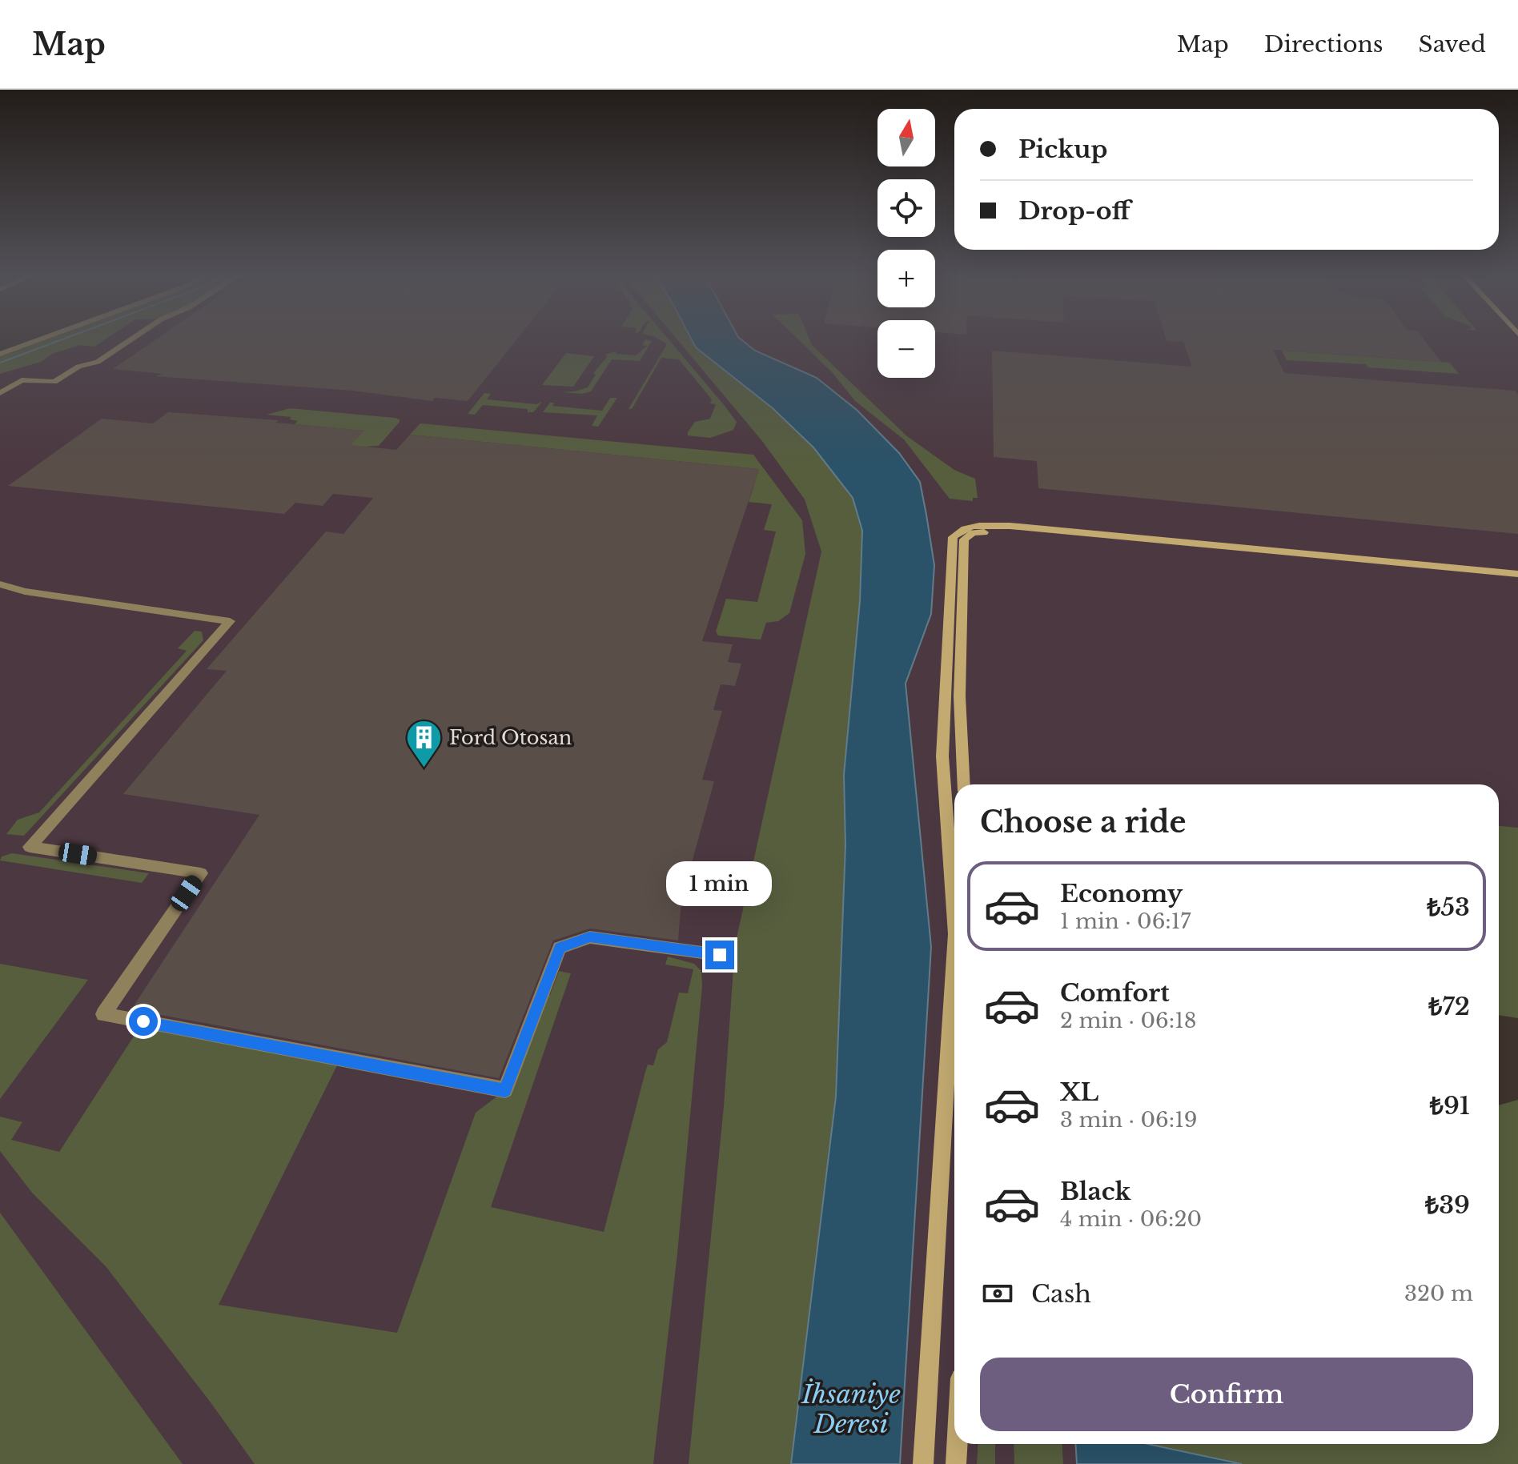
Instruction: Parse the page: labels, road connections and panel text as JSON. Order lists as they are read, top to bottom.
{
  "water": ["İhsaniye Deresi"],
  "places": {
    "building": ["Ford Otosan"]
  },
  "north": "top",
  "page": {
    "header": "Map",
    "nav": ["Map", "Directions", "Saved"],
    "map_buttons": ["+", "−"],
    "banner": ["Pickup", "Drop-off"],
    "heading": "Choose a ride",
    "bubble": "1 min",
    "list": [
      {
        "name": "Economy",
        "note": "1 min · 06:17",
        "value": "₺53"
      },
      {
        "name": "Comfort",
        "note": "2 min · 06:18",
        "value": "₺72"
      },
      {
        "name": "XL",
        "note": "3 min · 06:19",
        "value": "₺91"
      },
      {
        "name": "Black",
        "note": "4 min · 06:20",
        "value": "₺39"
      }
    ],
    "pay": ["Cash", "320 m"],
    "buttons": "Confirm"
  }
}
